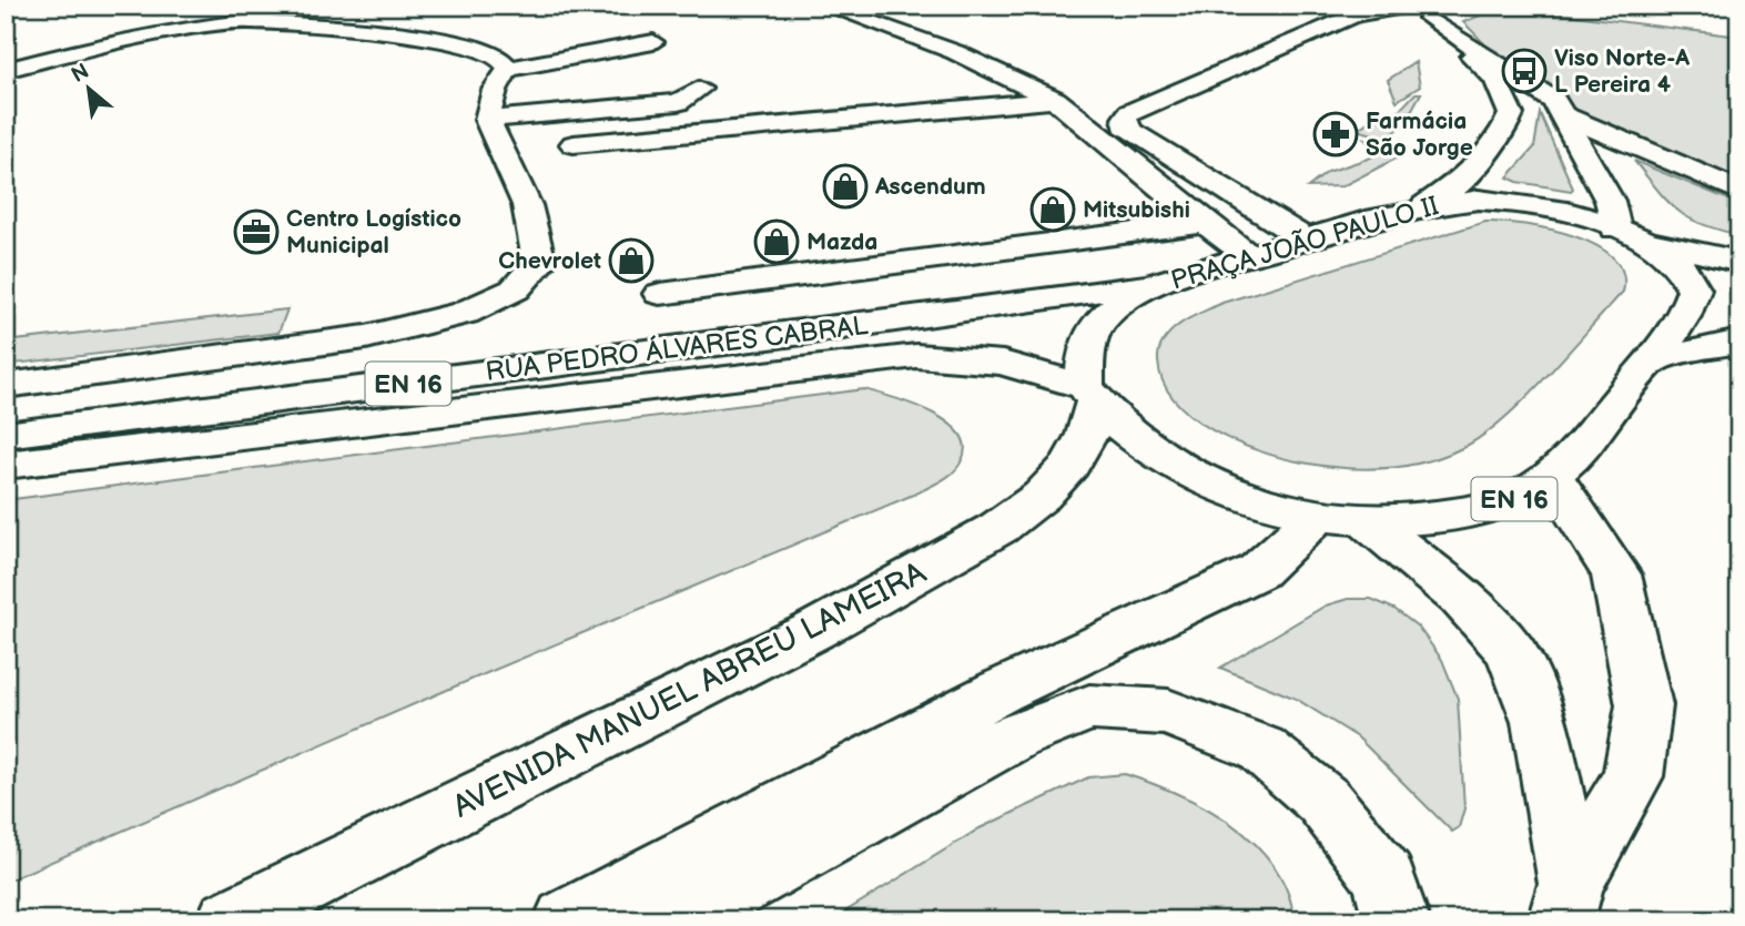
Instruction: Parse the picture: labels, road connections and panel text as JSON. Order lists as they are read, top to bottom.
{
  "streets": {
    "main road": [
      "PRAÇA JOÃO PAULO II",
      "RUA PEDRO ÁLVARES CABRAL",
      "EN 16",
      "AVENIDA MANUEL ABREU LAMEIRA"
    ]
  },
  "crossings": [
    ["PRAÇA JOÃO PAULO II", "RUA PEDRO ÁLVARES CABRAL"],
    ["PRAÇA JOÃO PAULO II", "EN 16"],
    ["PRAÇA JOÃO PAULO II", "AVENIDA MANUEL ABREU LAMEIRA"],
    ["RUA PEDRO ÁLVARES CABRAL", "AVENIDA MANUEL ABREU LAMEIRA"]
  ],
  "places": {
    "bus stop": ["Viso Norte-A L Pereira 4"],
    "pharmacy": ["Farmácia São Jorge"],
    "shop": [
      "Ascendum",
      "Mitsubishi",
      "Mazda",
      "Chevrolet"
    ],
    "office": ["Centro Logístico Municipal"]
  },
  "north": "top left"
}
